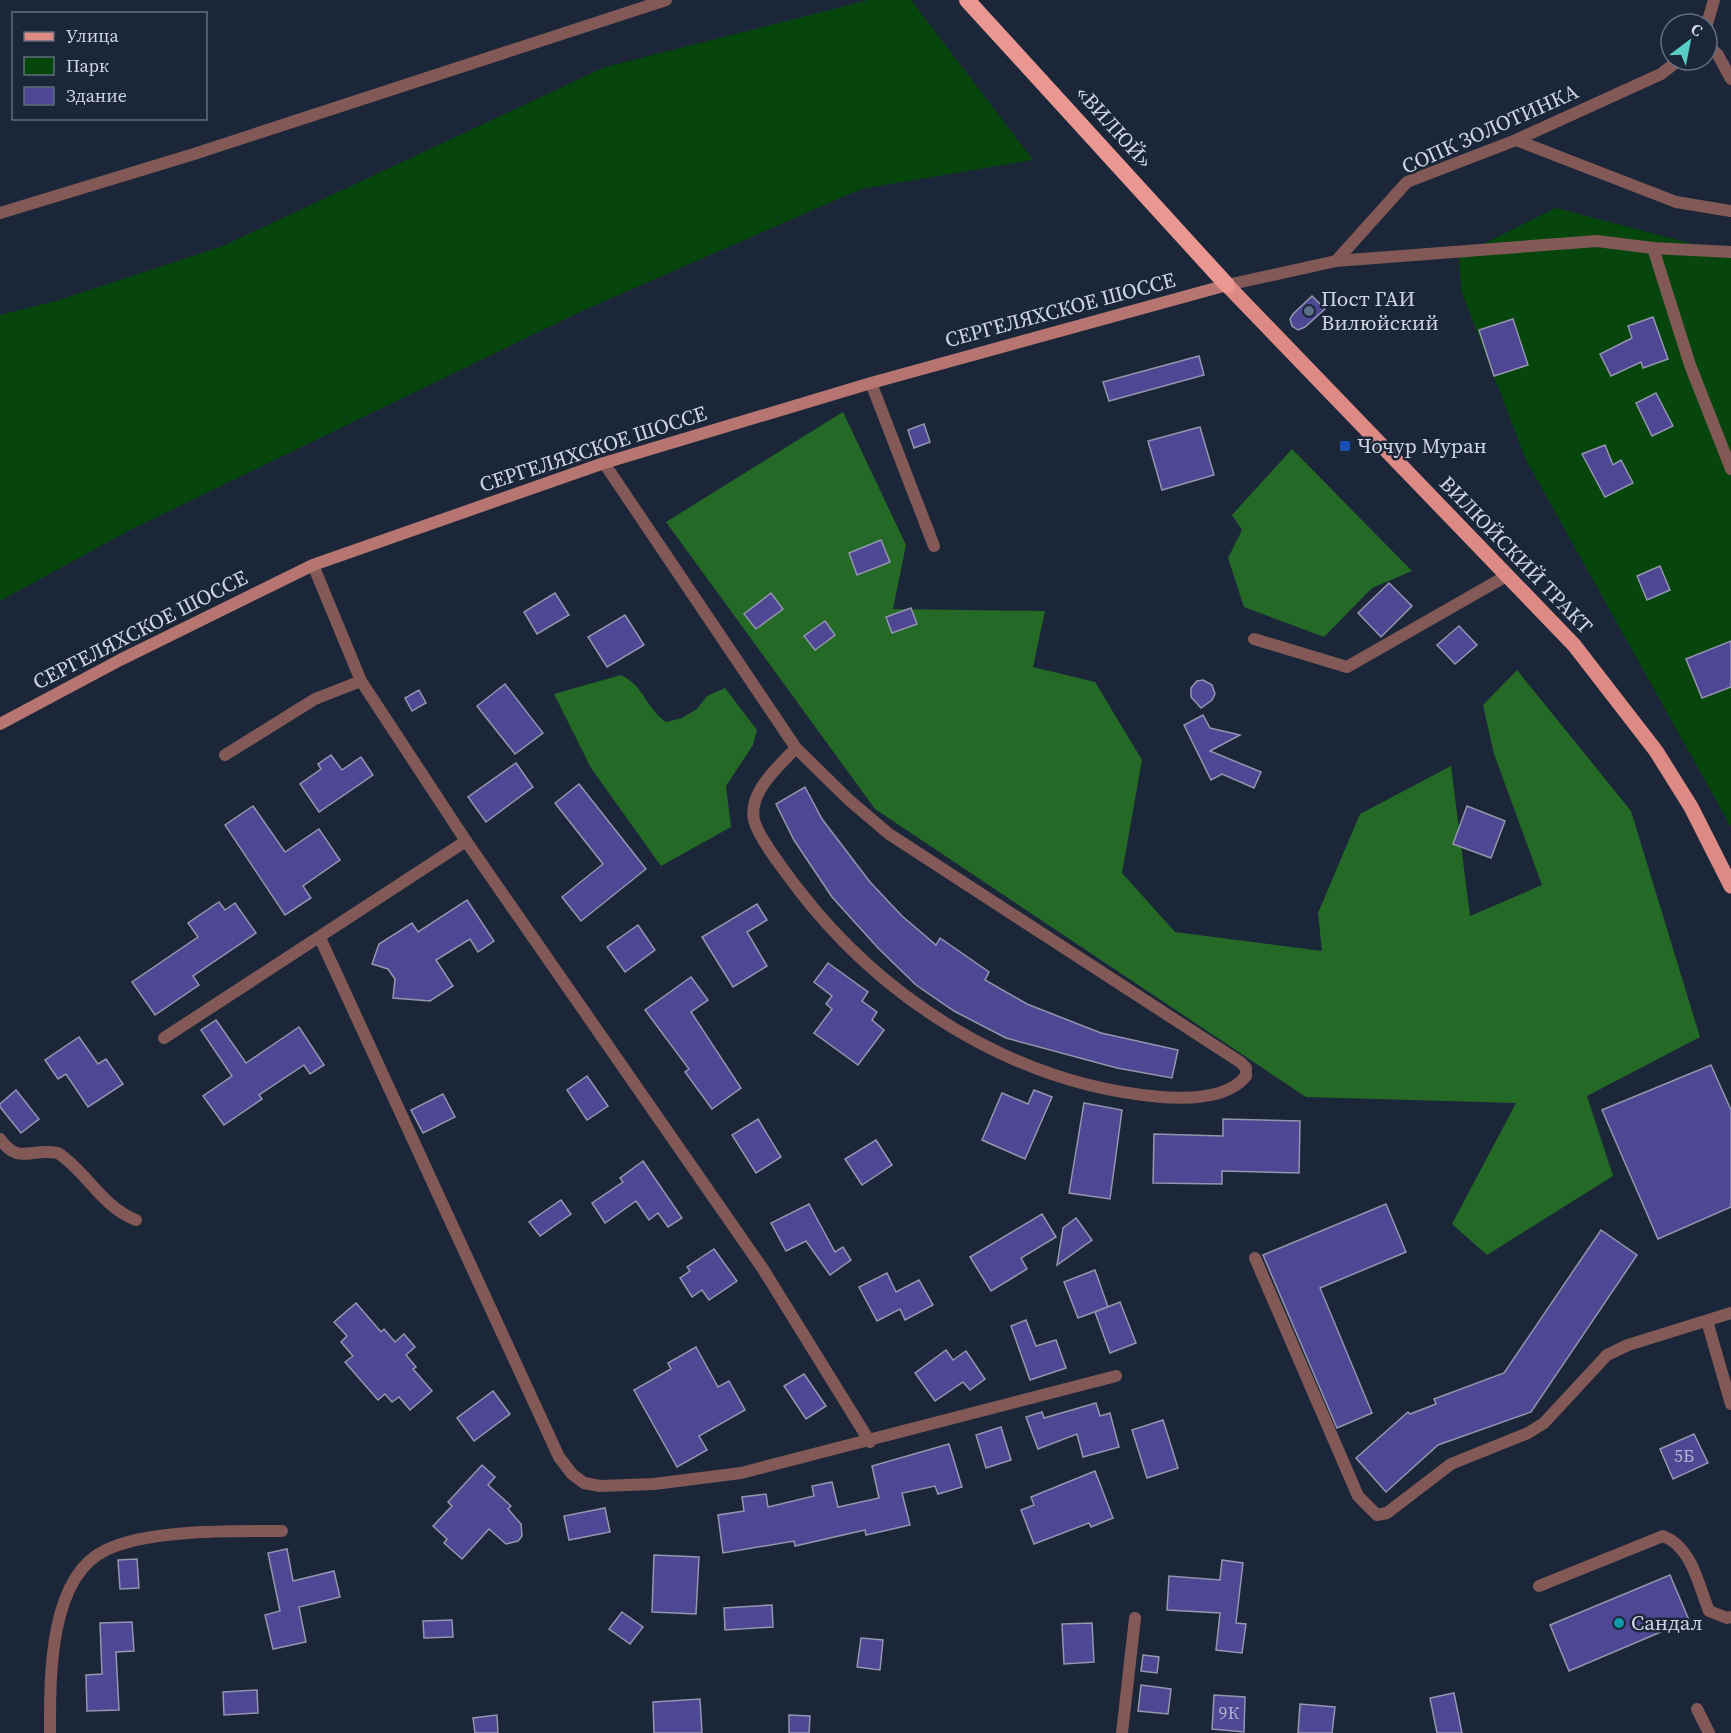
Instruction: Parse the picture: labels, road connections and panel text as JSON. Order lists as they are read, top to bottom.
{
  "streets": {
    "highway": ["«ВИЛЮЙ»"],
    "main road": ["СЕРГЕЛЯХСКОЕ ШОССЕ", "ВИЛЮЙСКИЙ ТРАКТ"],
    "street": ["СОПК ЗОЛОТИНКА"]
  },
  "crossings": [
    ["«ВИЛЮЙ»", "СЕРГЕЛЯХСКОЕ ШОССЕ"],
    ["«ВИЛЮЙ»", "ВИЛЮЙСКИЙ ТРАКТ"],
    ["СЕРГЕЛЯХСКОЕ ШОССЕ", "ВИЛЮЙСКИЙ ТРАКТ"]
  ],
  "places": {
    "other": ["Пост ГАИ Вилюйский", "Сандал"],
    "transit": ["Чочур Муран"]
  },
  "house_numbers": ["5Б", "9К"],
  "legend": ["Улица", "Парк", "Здание"],
  "north": "top right"
}
